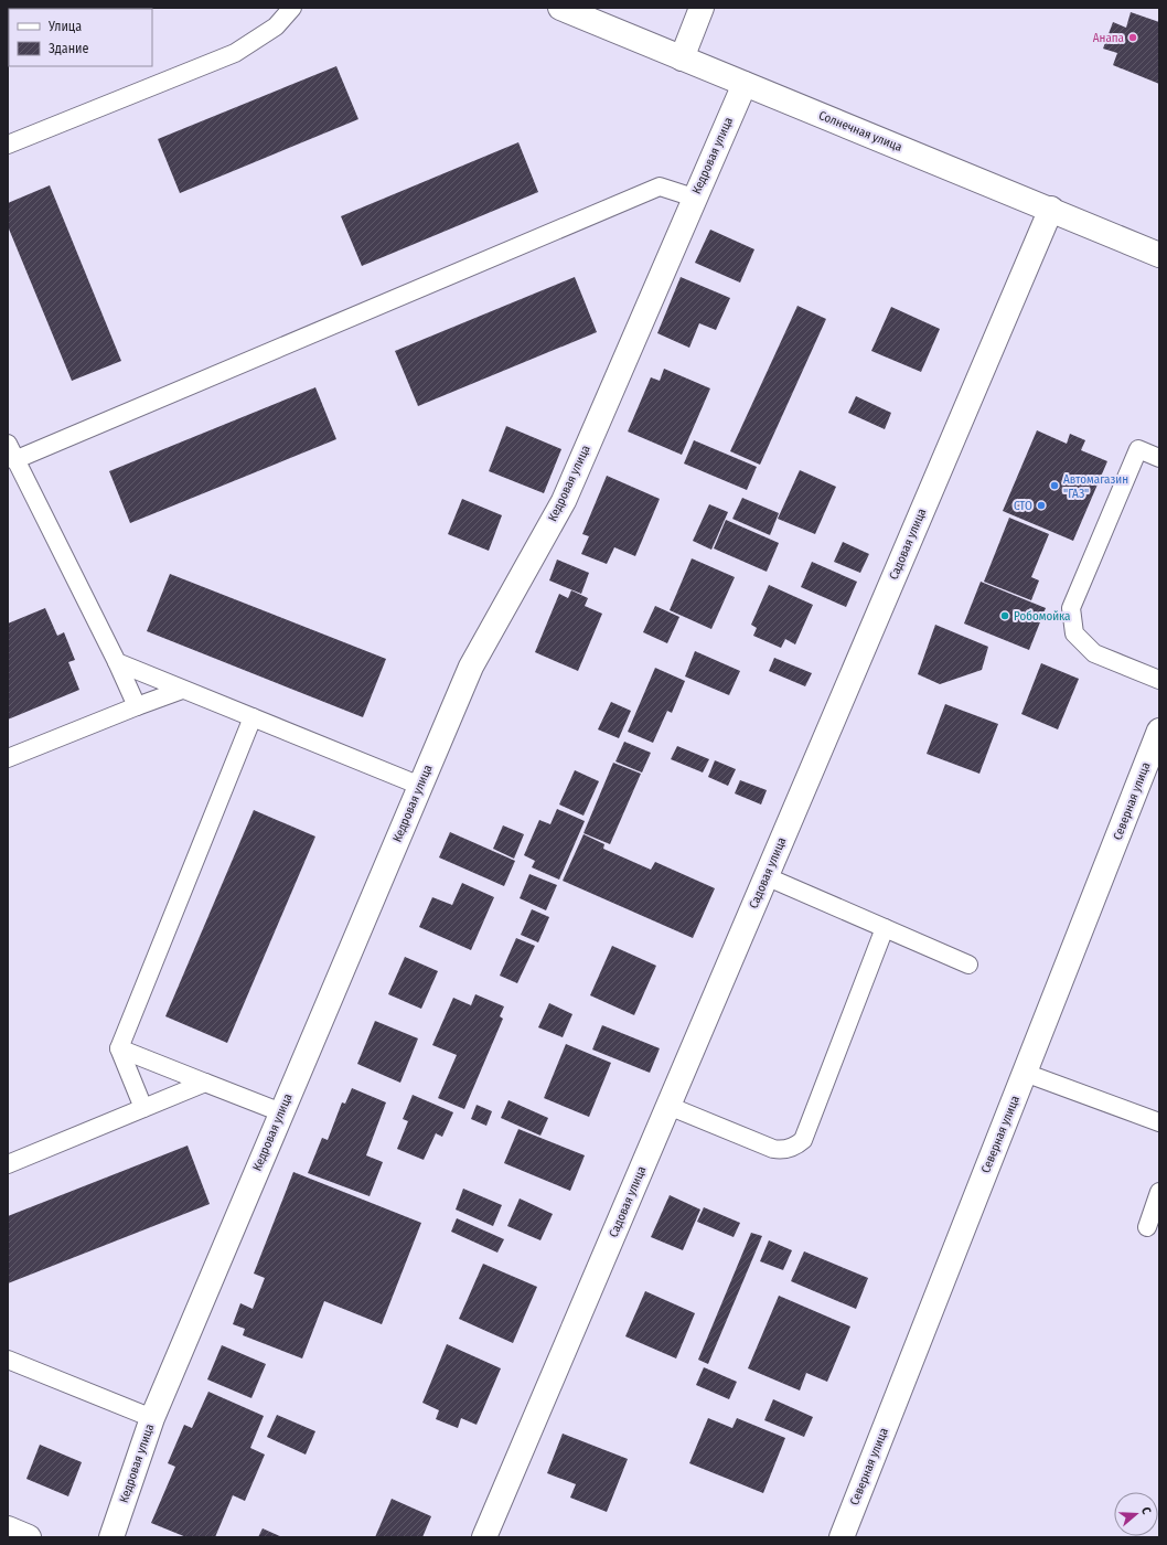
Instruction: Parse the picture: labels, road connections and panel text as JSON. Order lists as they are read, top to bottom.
{
  "streets": {
    "street": [
      "Солнечная улица",
      "Кедровая улица",
      "Садовая улица",
      "Северная улица"
    ]
  },
  "crossings": [
    ["Солнечная улица", "Кедровая улица"],
    ["Солнечная улица", "Садовая улица"]
  ],
  "places": [
    "Анапа",
    "Автомагазин \"ГАЗ\"",
    "СТО",
    "Робомойка"
  ],
  "legend": ["Улица", "Здание"],
  "north": "right"
}
